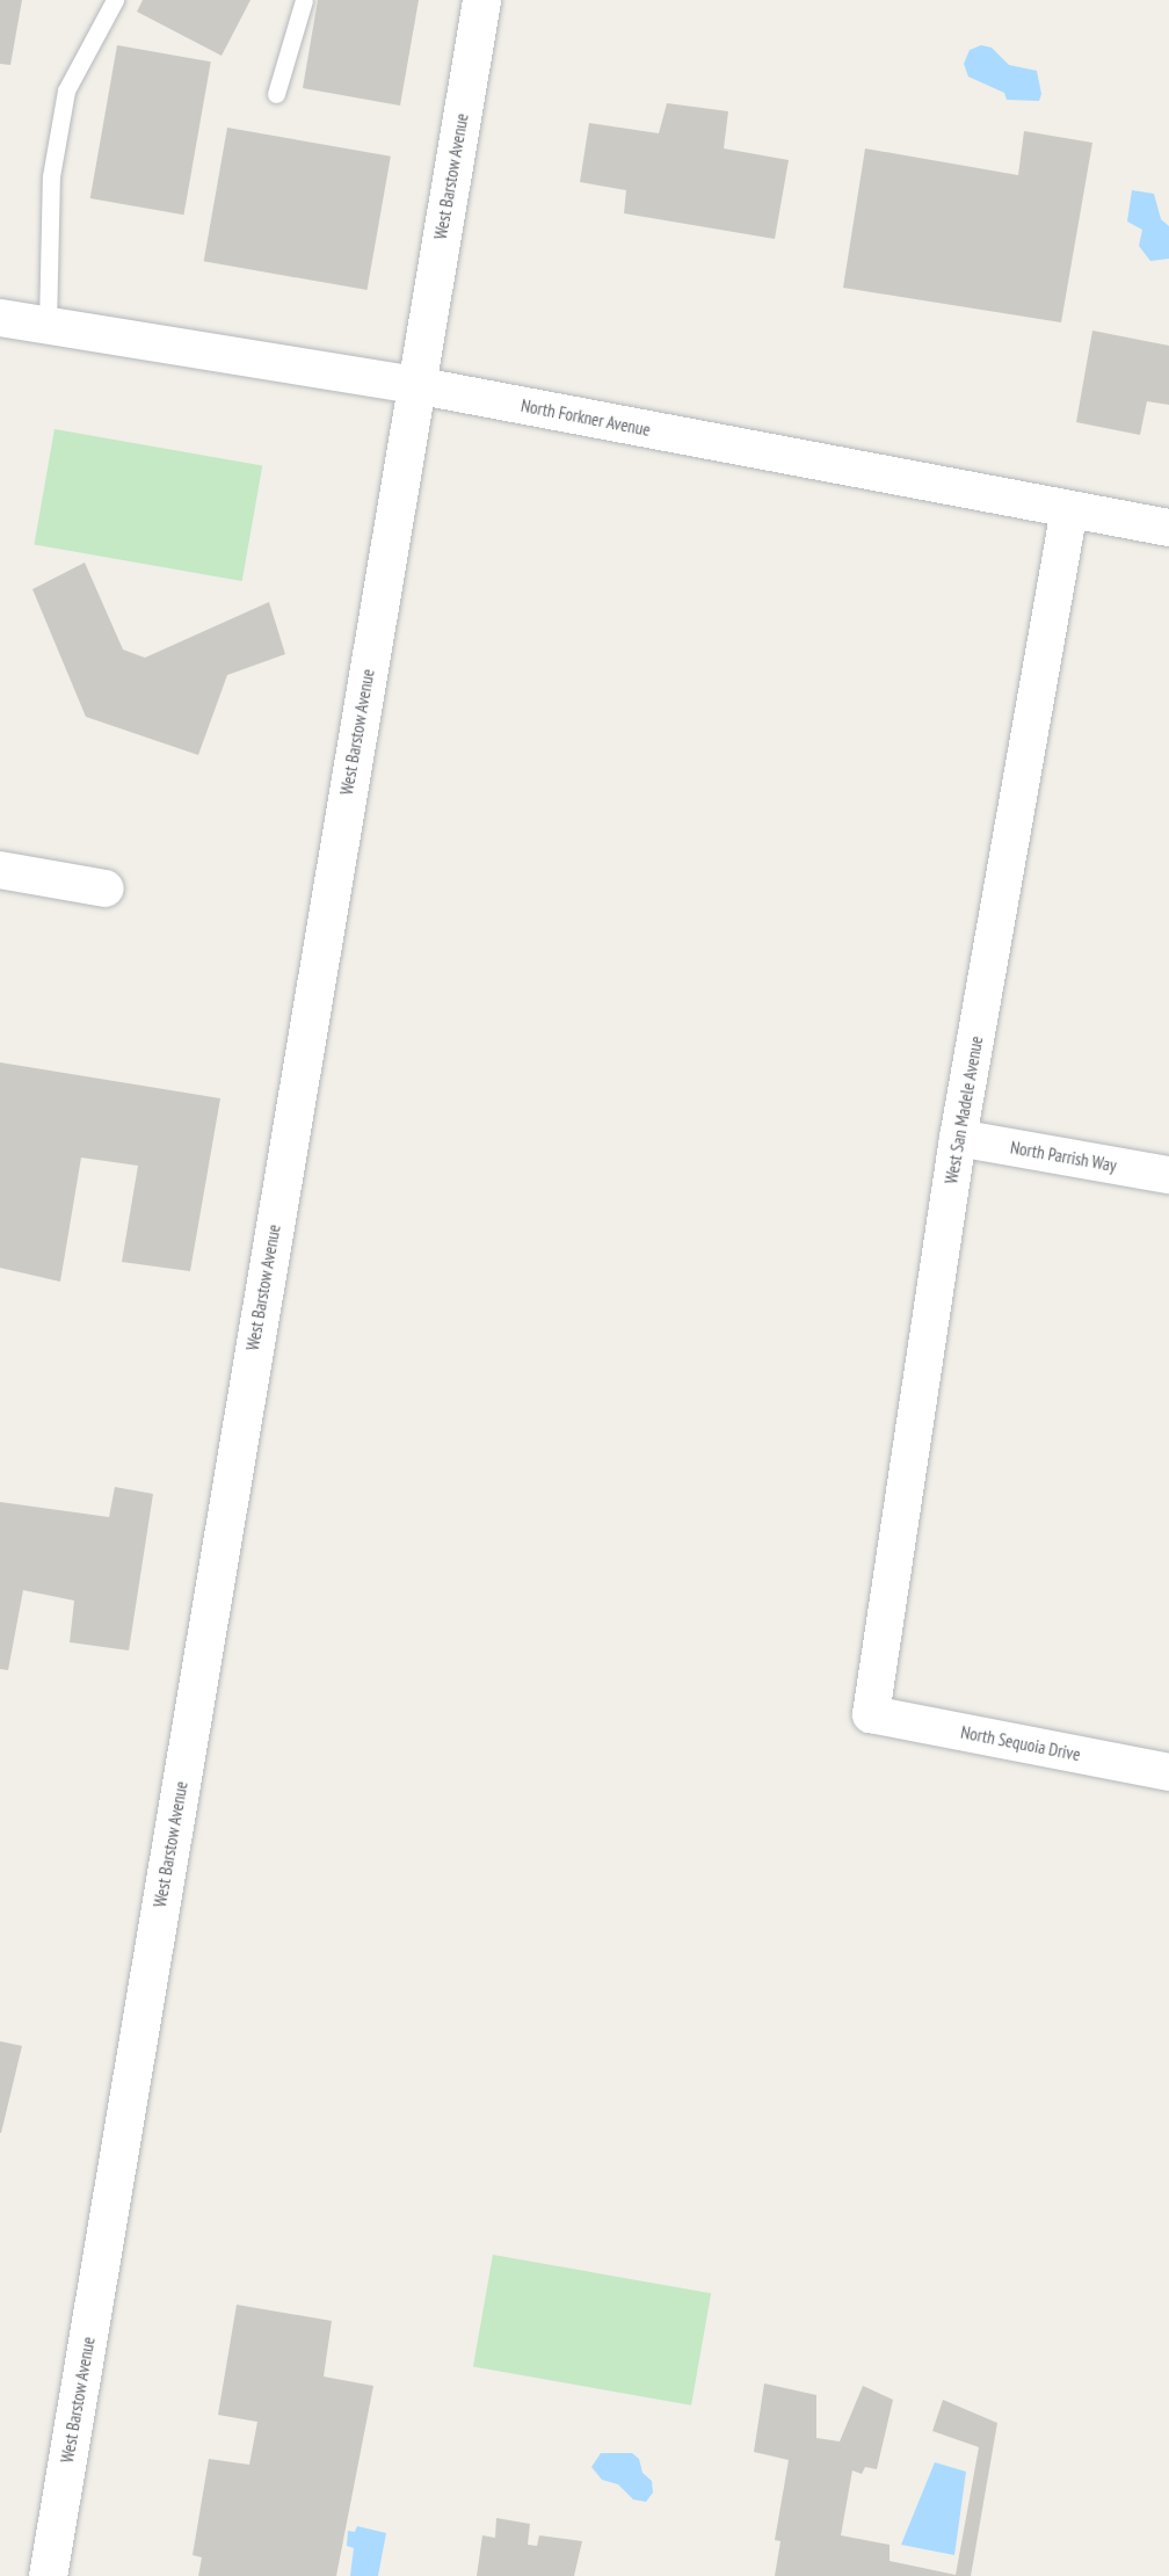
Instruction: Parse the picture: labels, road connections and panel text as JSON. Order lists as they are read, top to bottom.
{
  "streets": {
    "street": [
      "West Barstow Avenue",
      "North Forkner Avenue",
      "West San Madele Avenue",
      "North Parrish Way",
      "North Sequoia Drive"
    ]
  },
  "crossings": [
    ["West Barstow Avenue", "North Forkner Avenue"],
    ["North Forkner Avenue", "West San Madele Avenue"],
    ["West San Madele Avenue", "North Parrish Way"],
    ["West San Madele Avenue", "North Sequoia Drive"]
  ]
}
